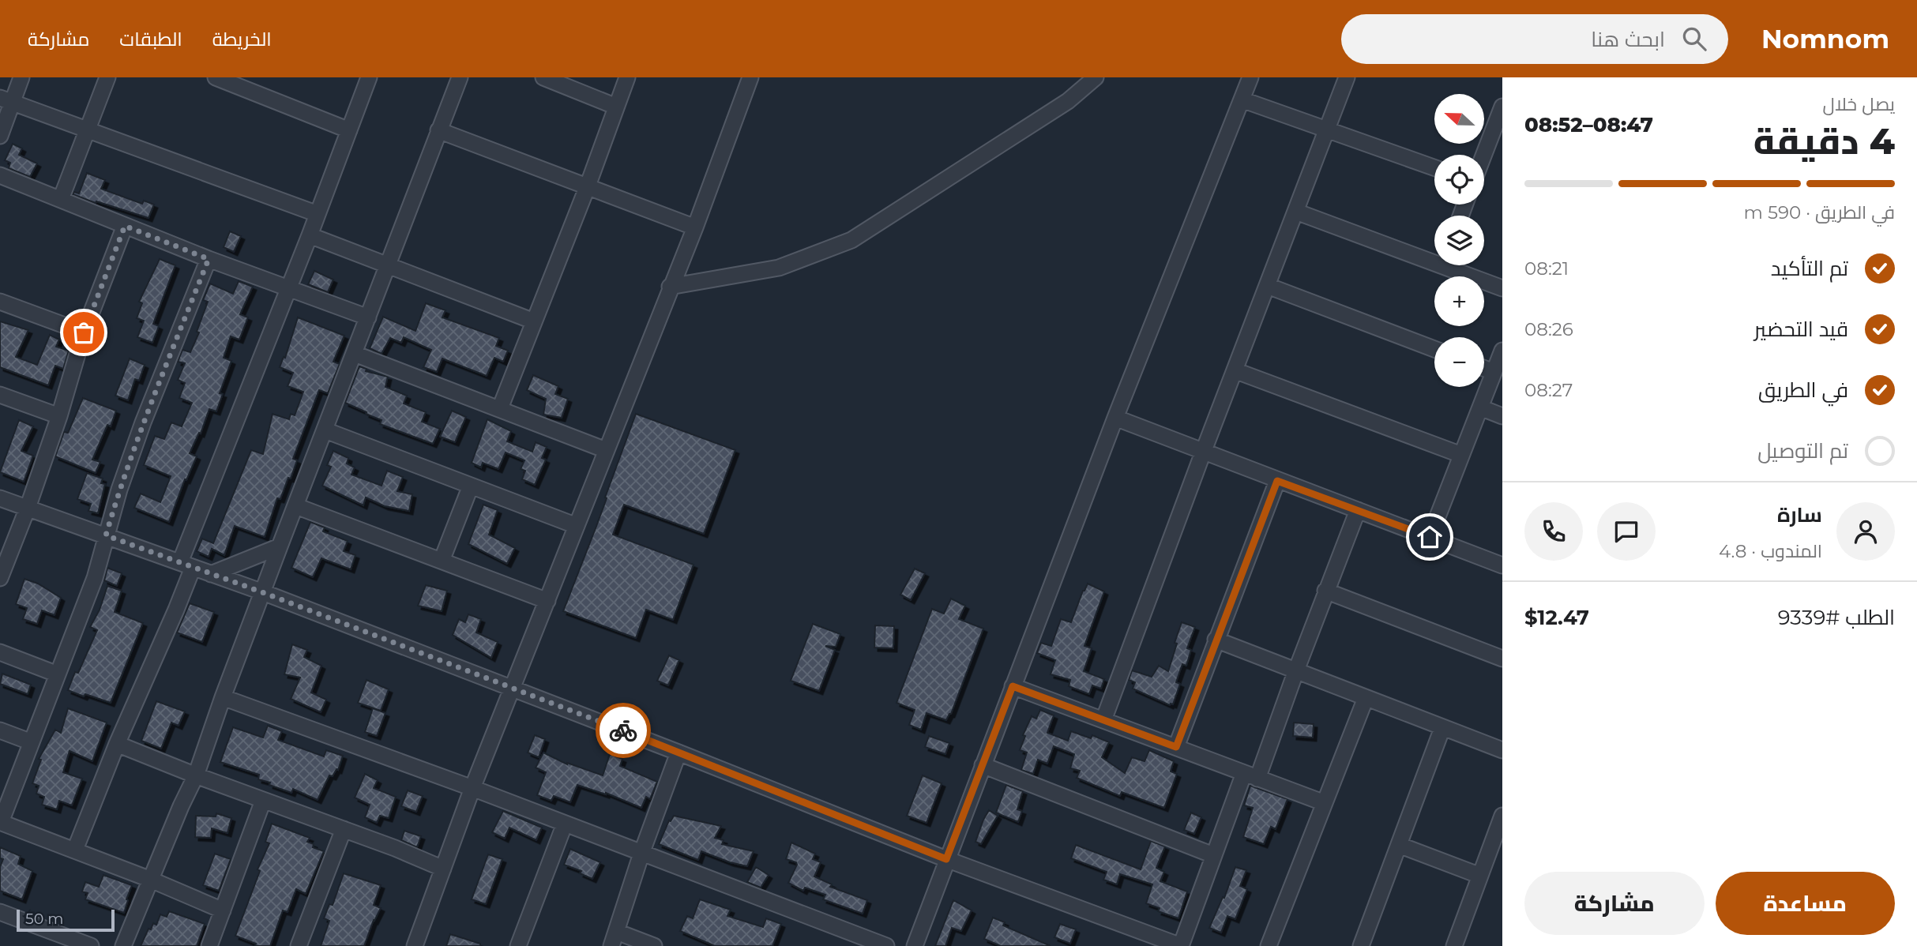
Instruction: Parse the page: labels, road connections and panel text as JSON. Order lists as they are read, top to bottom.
{
  "scale_bar": "50 m",
  "north": "left",
  "page": {
    "header": "Nomnom",
    "search": "ابحث هنا",
    "nav": ["الخريطة", "الطبقات", "مشاركة"],
    "heading": ["4 دقيقة", "يصل خلال", "08:47–08:52"],
    "panel": [
      "سارة",
      "المندوب · 4.8",
      "الطلب #9339",
      "$12.47"
    ],
    "map_buttons": ["+", "−"],
    "bar": "في الطريق · 590 m",
    "list": [
      ["تم التأكيد", "08:21"],
      ["قيد التحضير", "08:26"],
      ["في الطريق", "08:27"],
      "تم التوصيل"
    ],
    "buttons": ["مساعدة", "مشاركة"],
    "scale": "50 m"
  }
}
